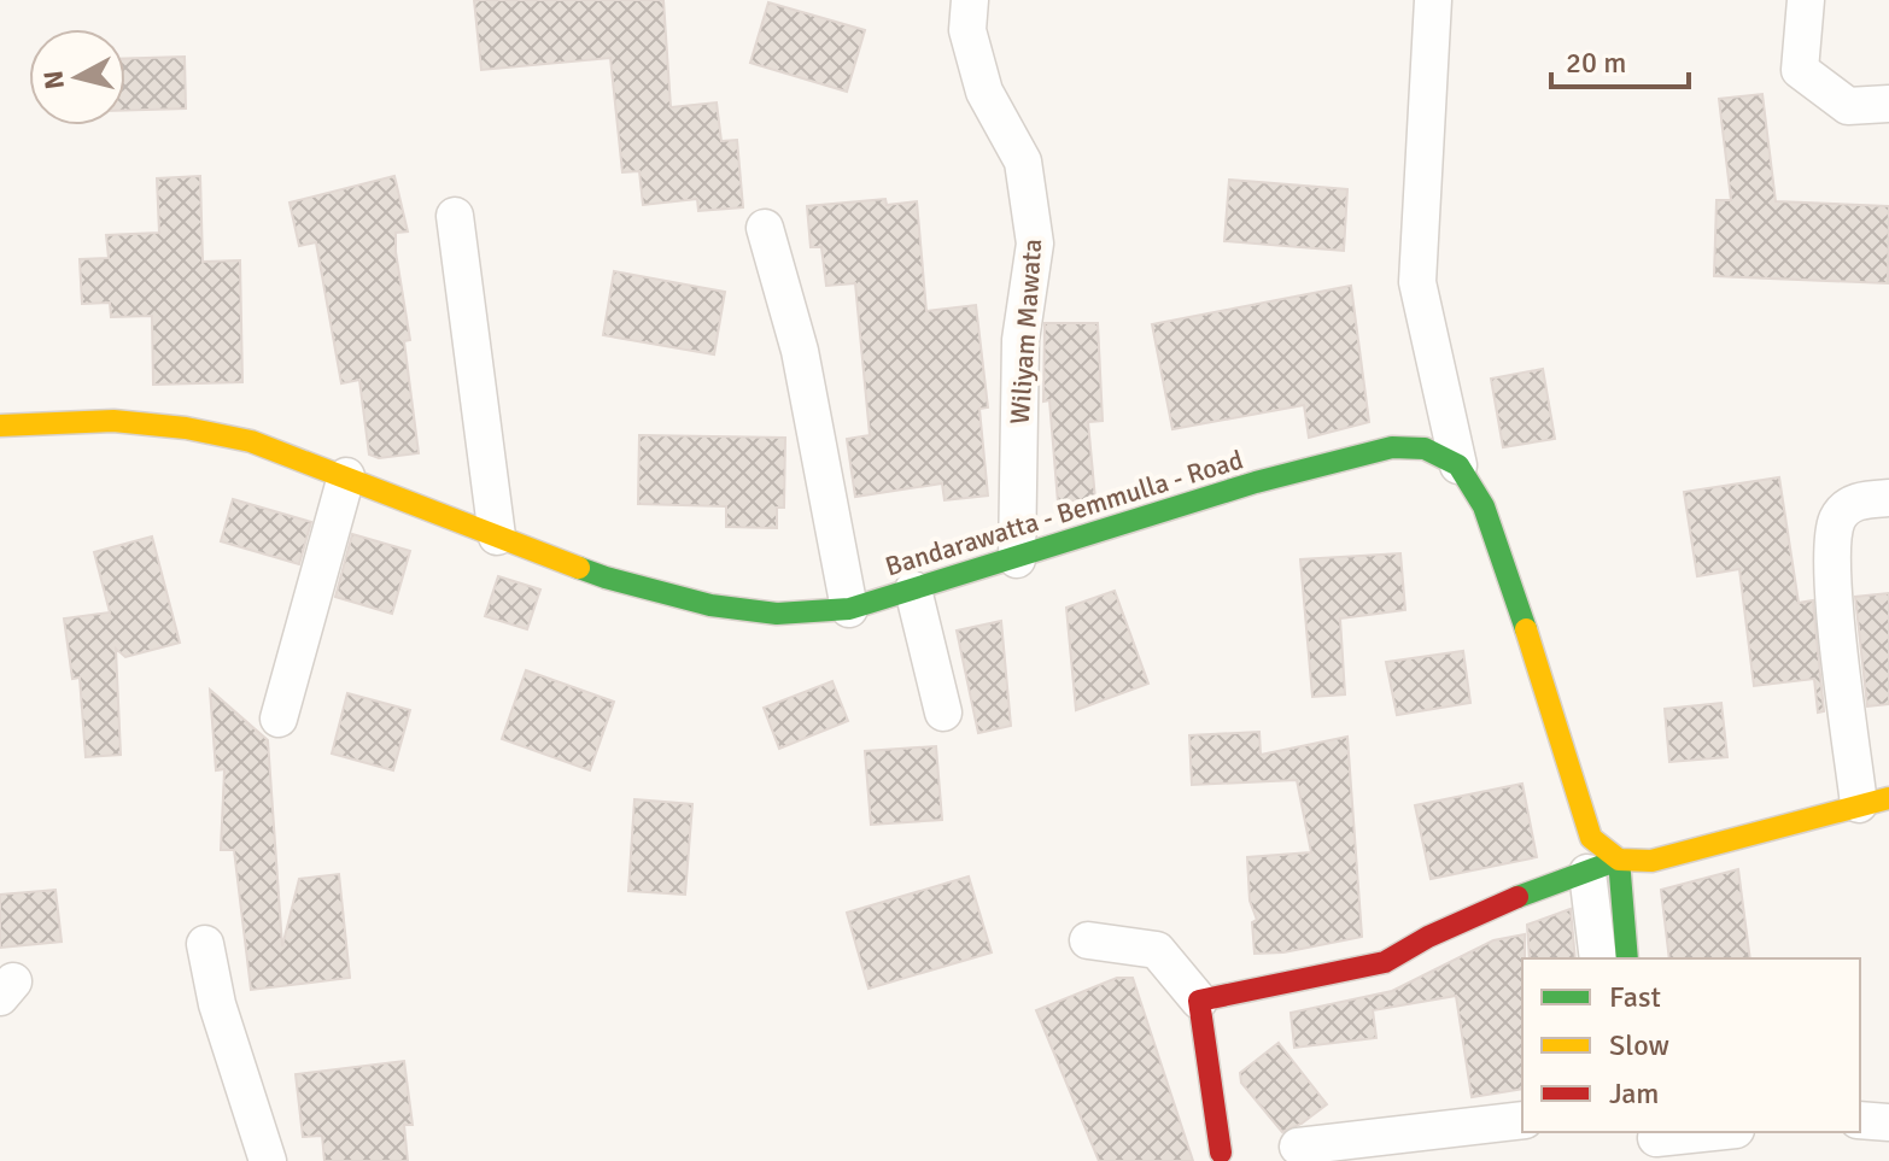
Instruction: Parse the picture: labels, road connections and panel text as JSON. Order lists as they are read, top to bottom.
{
  "streets": {
    "street": ["Wiliyam Mawata", "Bandarawatta - Bemmulla - Road"]
  },
  "crossings": [
    ["Wiliyam Mawata", "Bandarawatta - Bemmulla - Road"]
  ],
  "legend": ["Fast", "Slow", "Jam"],
  "scale_bar": "20 m",
  "north": "left"
}
